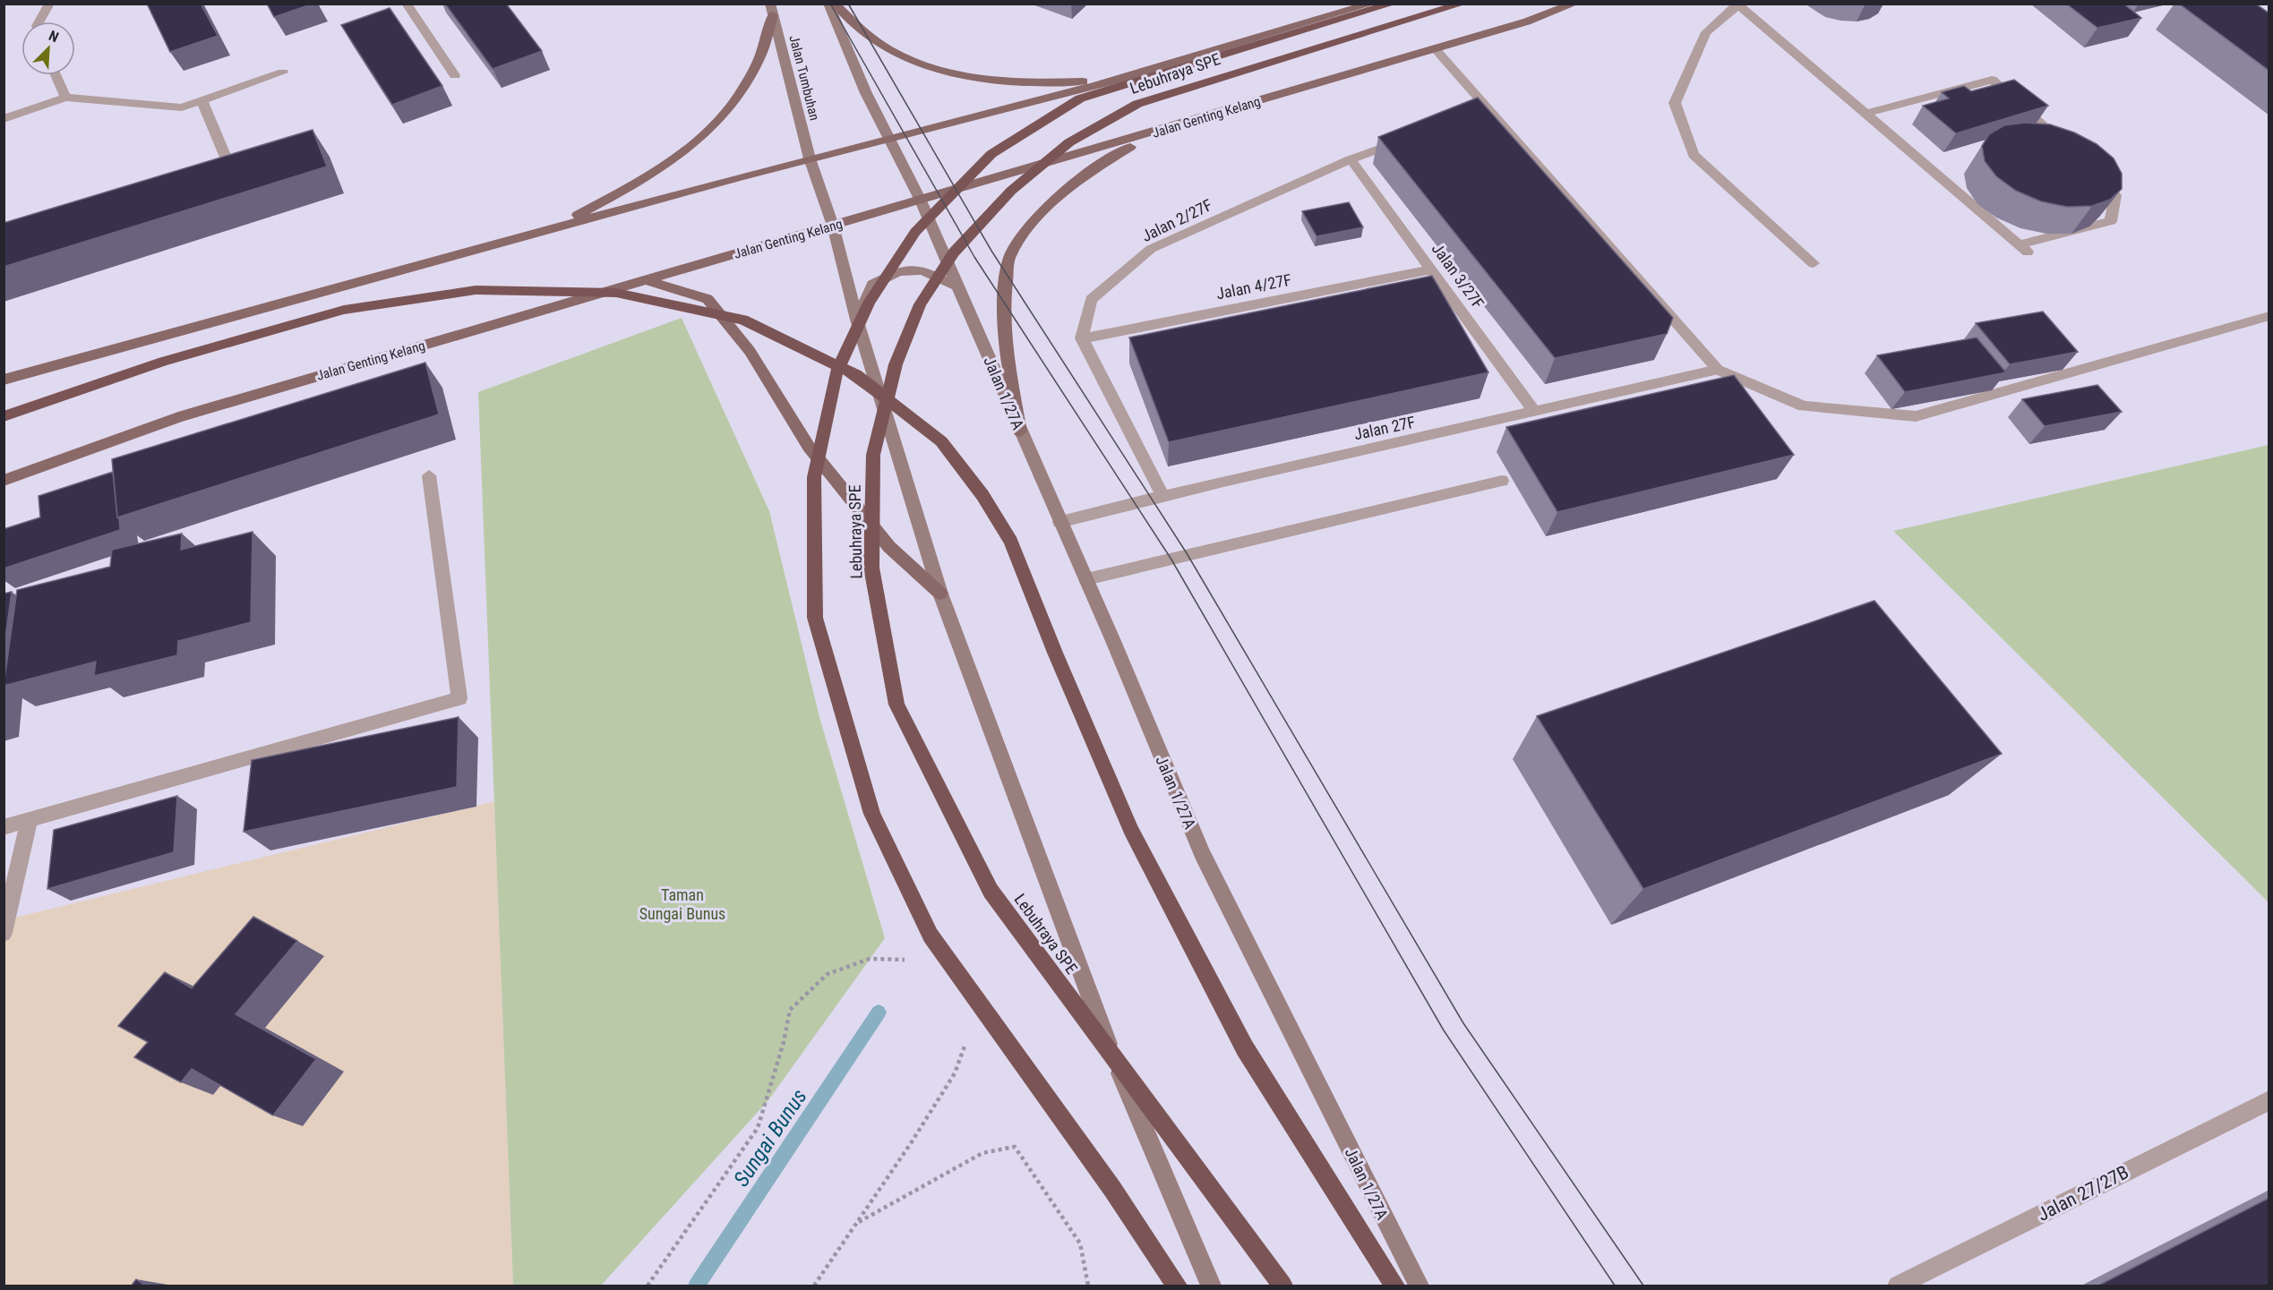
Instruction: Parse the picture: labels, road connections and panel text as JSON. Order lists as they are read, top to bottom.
{
  "streets": {
    "highway": ["Lebuhraya SPE"],
    "main road": ["Jalan Tumbuhan", "Jalan Genting Kelang", "Jalan 1/27A"],
    "street": [
      "Jalan 2/27F",
      "Jalan 3/27F",
      "Jalan 4/27F",
      "Jalan 27F",
      "Jalan 27/27B"
    ]
  },
  "crossings": [
    ["Jalan Genting Kelang", "Jalan 1/27A"],
    ["Jalan 2/27F", "Jalan 3/27F"],
    ["Jalan 2/27F", "Jalan 4/27F"],
    ["Jalan 3/27F", "Jalan 4/27F"],
    ["Jalan 3/27F", "Jalan 27F"],
    ["Jalan 1/27A", "Jalan 27F"]
  ],
  "water": ["Sungai Bunus"],
  "parks": ["Taman Sungai Bunus"],
  "north": "top right"
}
